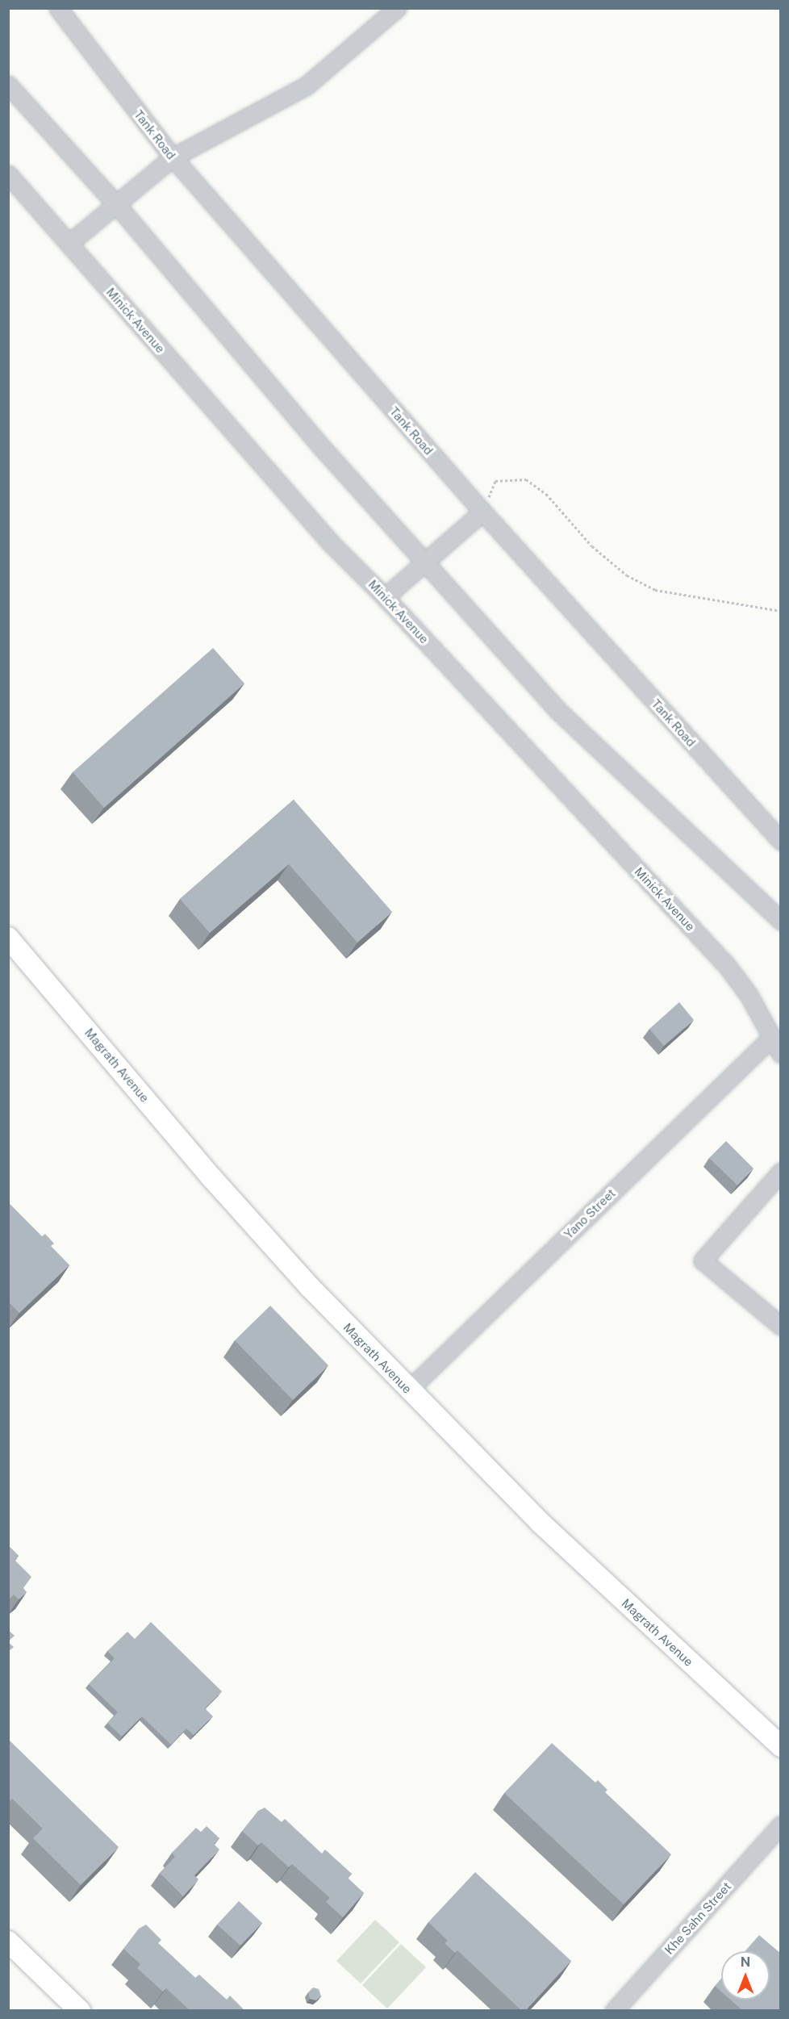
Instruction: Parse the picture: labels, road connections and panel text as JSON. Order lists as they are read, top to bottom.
{
  "streets": {
    "main road": ["Magrath Avenue"],
    "street": [
      "Tank Road",
      "Minick Avenue",
      "Yano Street",
      "Khe Sahn Street"
    ]
  },
  "crossings": [
    ["Minick Avenue", "Yano Street"],
    ["Magrath Avenue", "Yano Street"]
  ],
  "north": "top"
}
